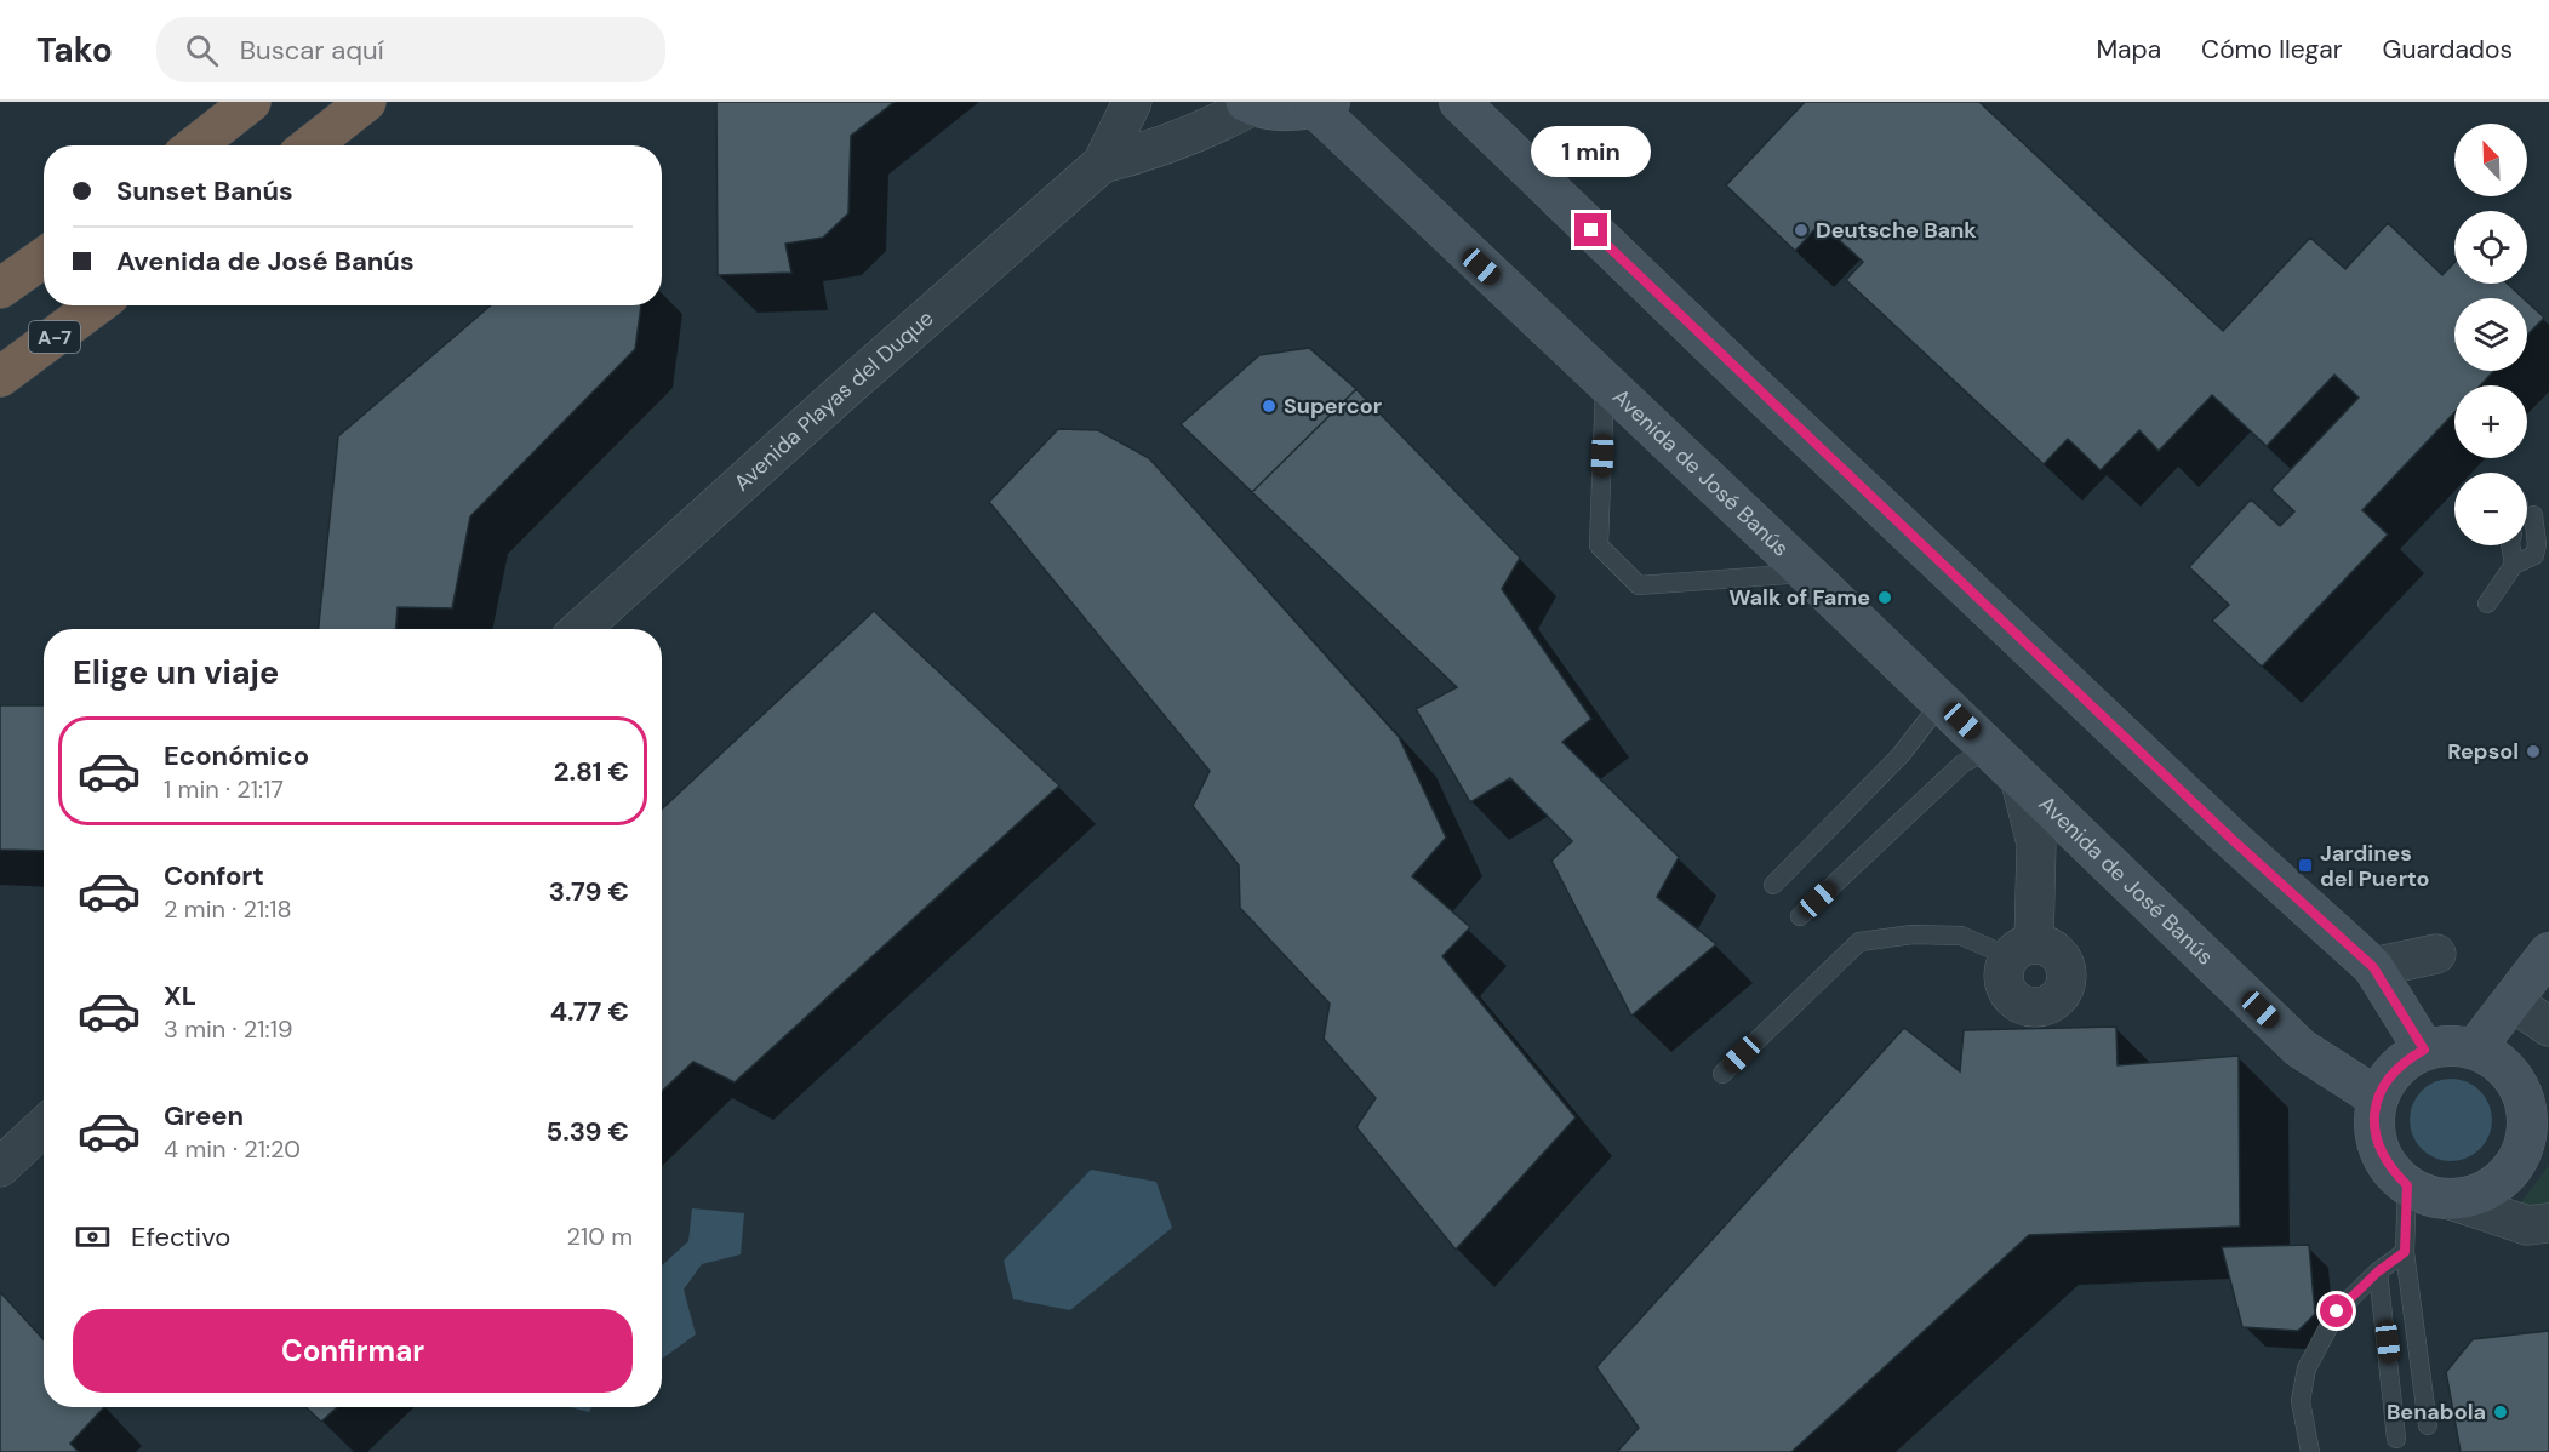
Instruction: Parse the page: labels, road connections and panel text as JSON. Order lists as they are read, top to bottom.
{
  "streets": {
    "highway": ["A-7"],
    "street": ["Avenida Playas del Duque", "Avenida de José Banús"]
  },
  "places": {
    "other": [
      "Deutsche Bank",
      "Supercor",
      "Walk of Fame",
      "Repsol",
      "Benabola"
    ],
    "transit": ["Jardines del Puerto"]
  },
  "north": "top left",
  "page": {
    "header": "Tako",
    "search": "Buscar aquí",
    "nav": ["Mapa", "Cómo llegar", "Guardados"],
    "map_buttons": ["+", "−"],
    "bubble": "1 min",
    "banner": ["Sunset Banús", "Avenida de José Banús"],
    "heading": "Elige un viaje",
    "list": [
      {
        "name": "Económico",
        "note": "1 min · 21:17",
        "value": "2.81 €"
      },
      {
        "name": "Confort",
        "note": "2 min · 21:18",
        "value": "3.79 €"
      },
      {
        "name": "XL",
        "note": "3 min · 21:19",
        "value": "4.77 €"
      },
      {
        "name": "Green",
        "note": "4 min · 21:20",
        "value": "5.39 €"
      }
    ],
    "pay": ["Efectivo", "210 m"],
    "buttons": "Confirmar"
  }
}
